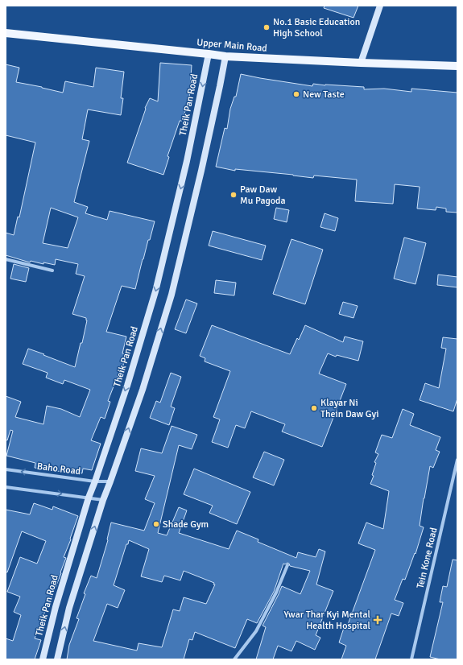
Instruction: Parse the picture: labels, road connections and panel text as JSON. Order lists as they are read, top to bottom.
{
  "streets": {
    "main road": ["Upper Main Road"],
    "street": ["Theik Pan Road", "Baho Road", "Tein Kone Road"]
  },
  "crossings": [
    ["Upper Main Road", "Theik Pan Road"],
    ["Theik Pan Road", "Baho Road"]
  ],
  "places": {
    "other": [
      "No.1 Basic Education High School",
      "New Taste",
      "Paw Daw Mu Pagoda",
      "Klayar Ni Thein Daw Gyi",
      "Shade Gym"
    ],
    "health": ["Ywar Thar Kyi Mental Health Hospital"]
  }
}
